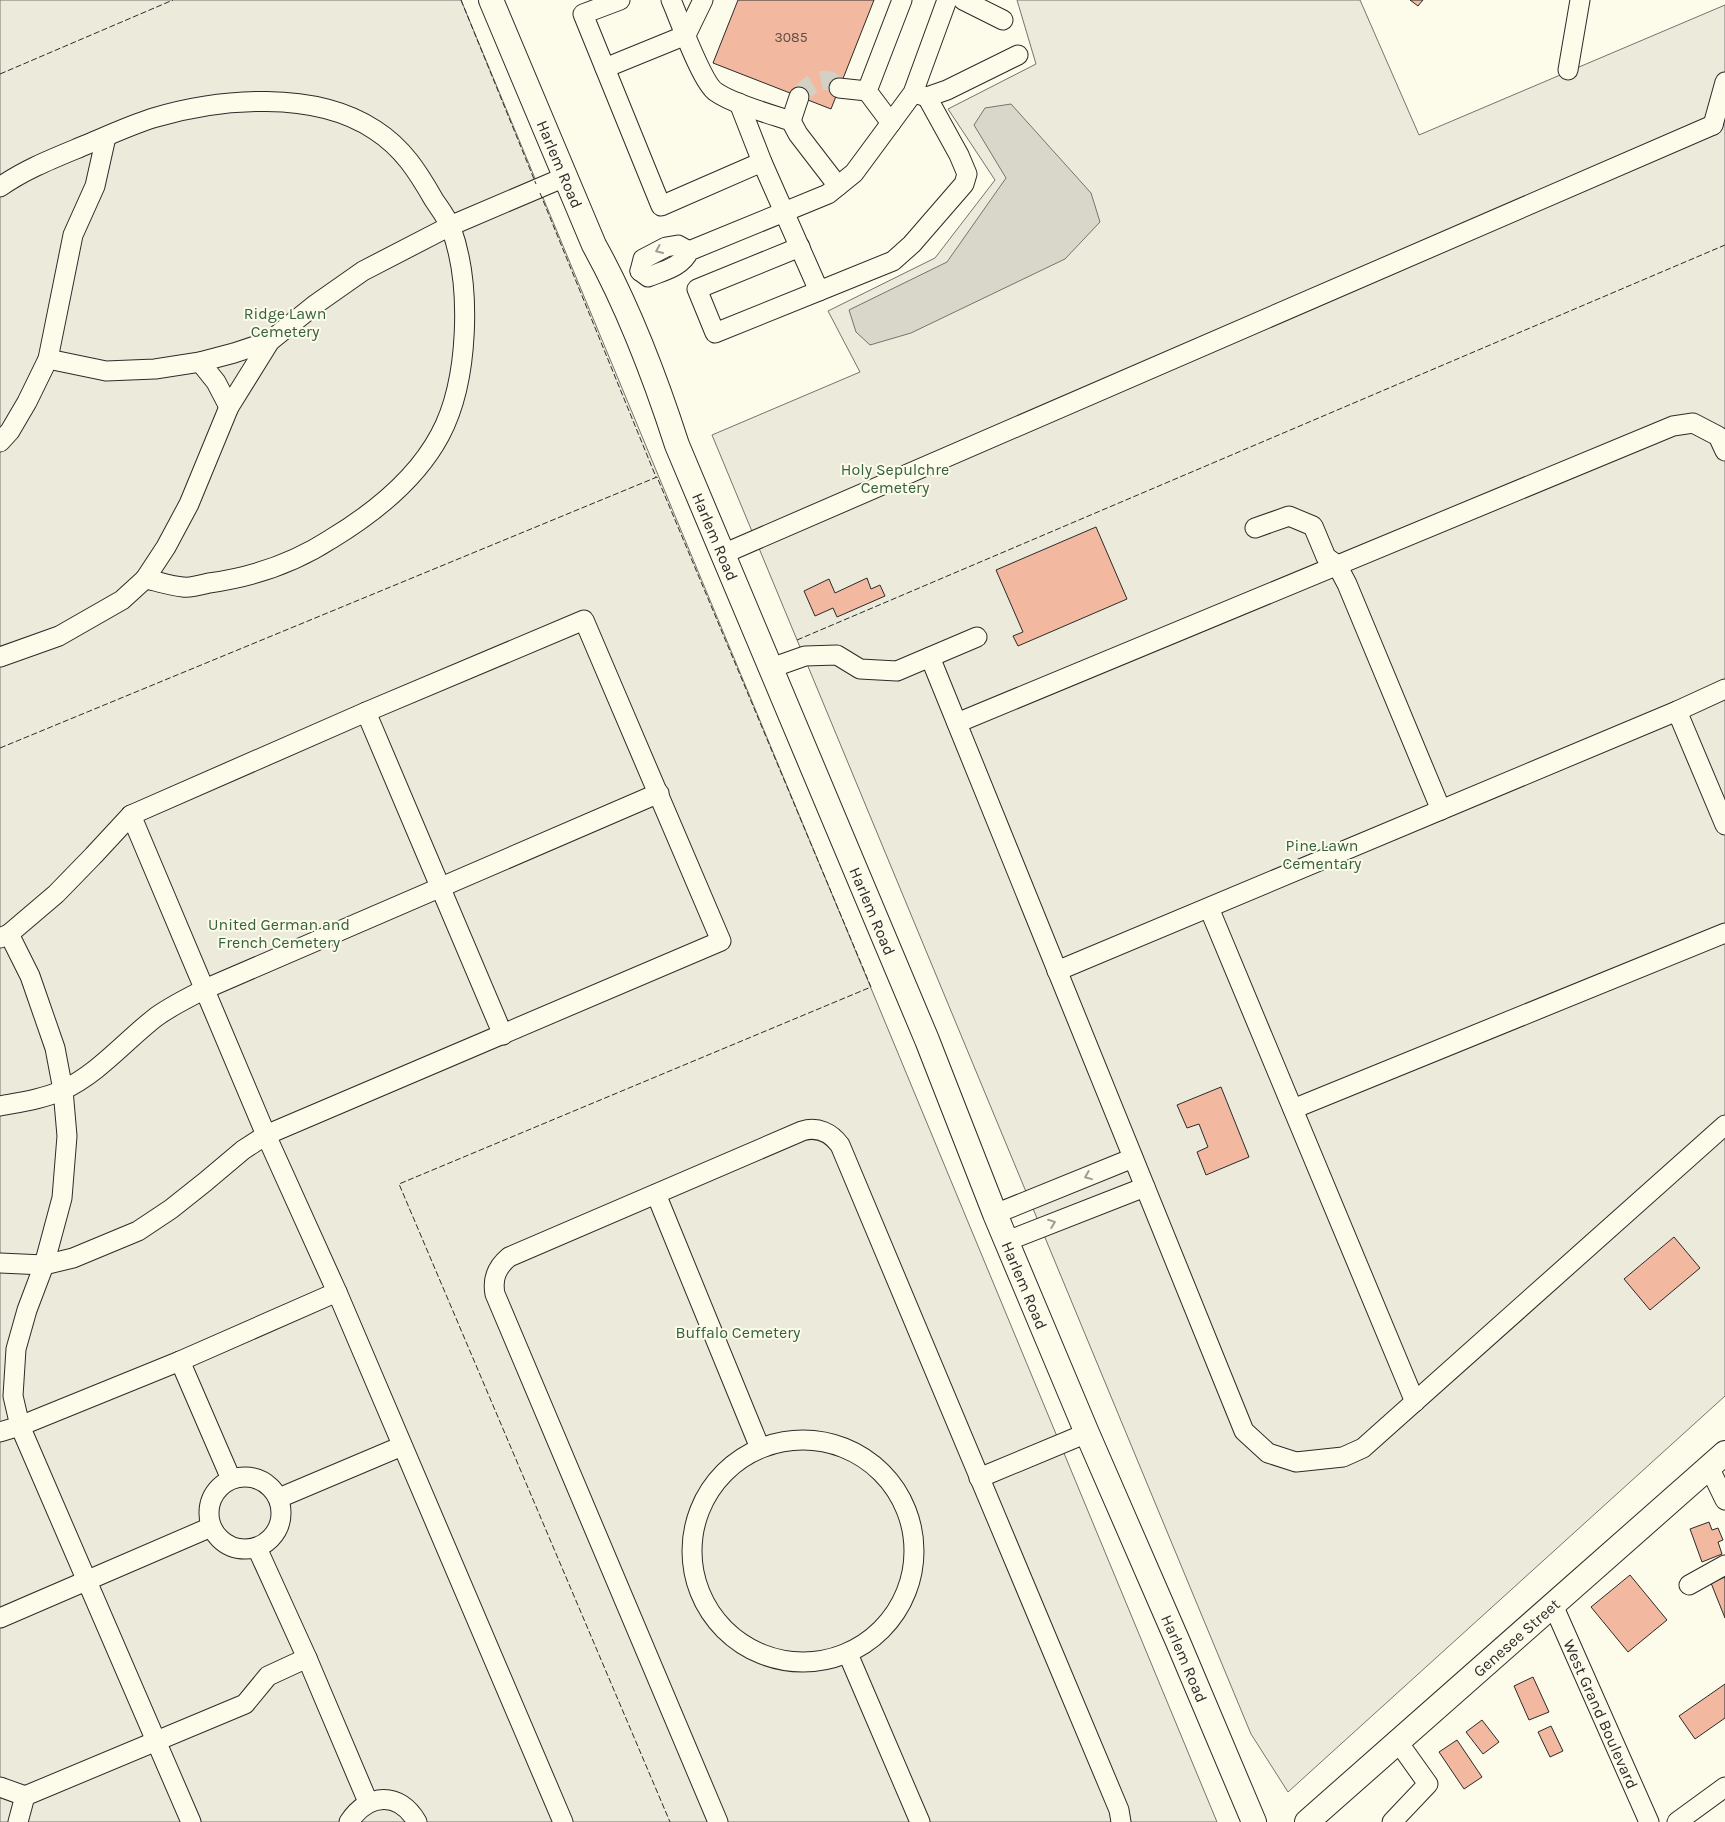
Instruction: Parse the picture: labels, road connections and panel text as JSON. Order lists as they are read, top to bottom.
{
  "streets": {
    "main road": ["Harlem Road", "Genesee Street"],
    "street": ["West Grand Boulevard"]
  },
  "crossings": [
    ["Genesee Street", "West Grand Boulevard"]
  ],
  "parks": [
    "Ridge Lawn Cemetery",
    "Holy Sepulchre Cemetery",
    "Pine Lawn Cementary",
    "United German and French Cemetery",
    "Buffalo Cemetery"
  ],
  "house_numbers": ["3085"]
}
